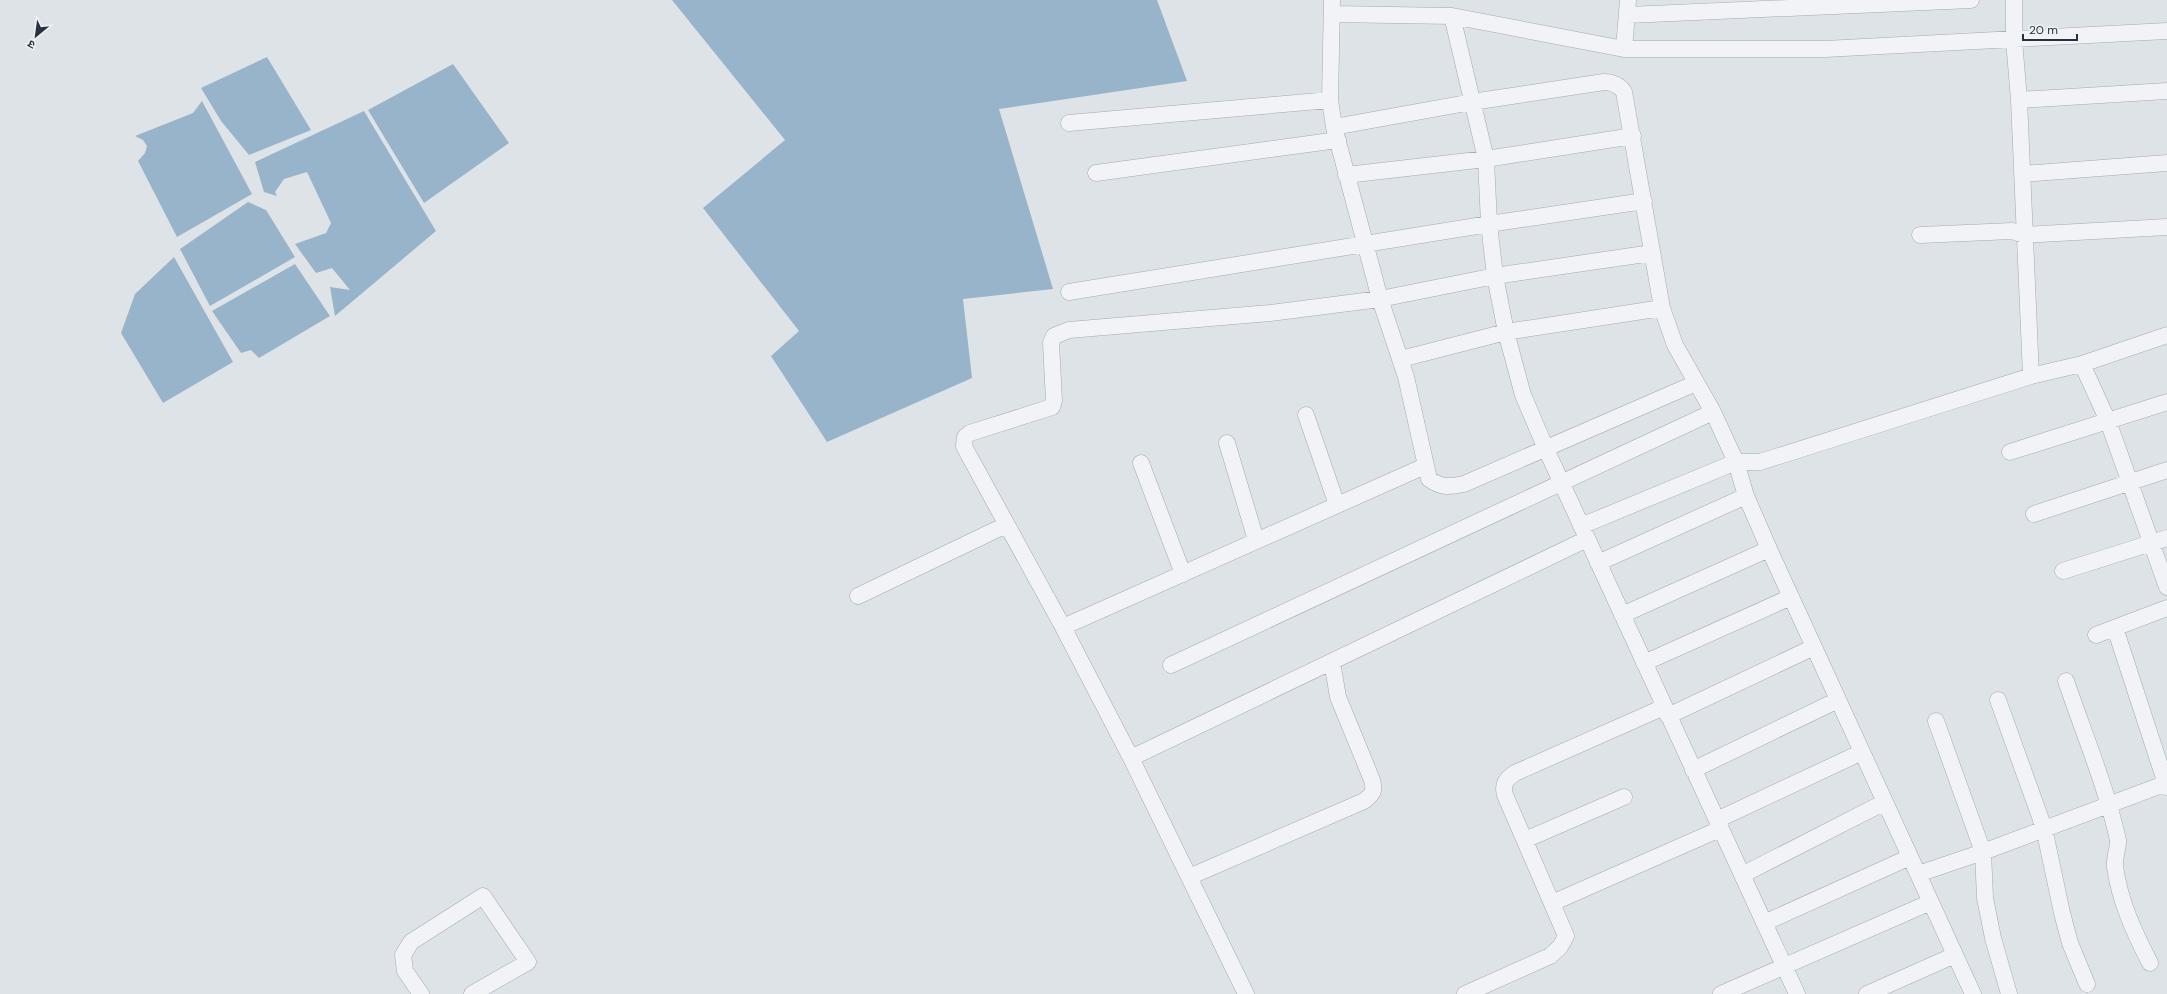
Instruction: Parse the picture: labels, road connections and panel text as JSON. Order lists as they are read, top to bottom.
{
  "scale_bar": "20 m",
  "north": "bottom left"
}
